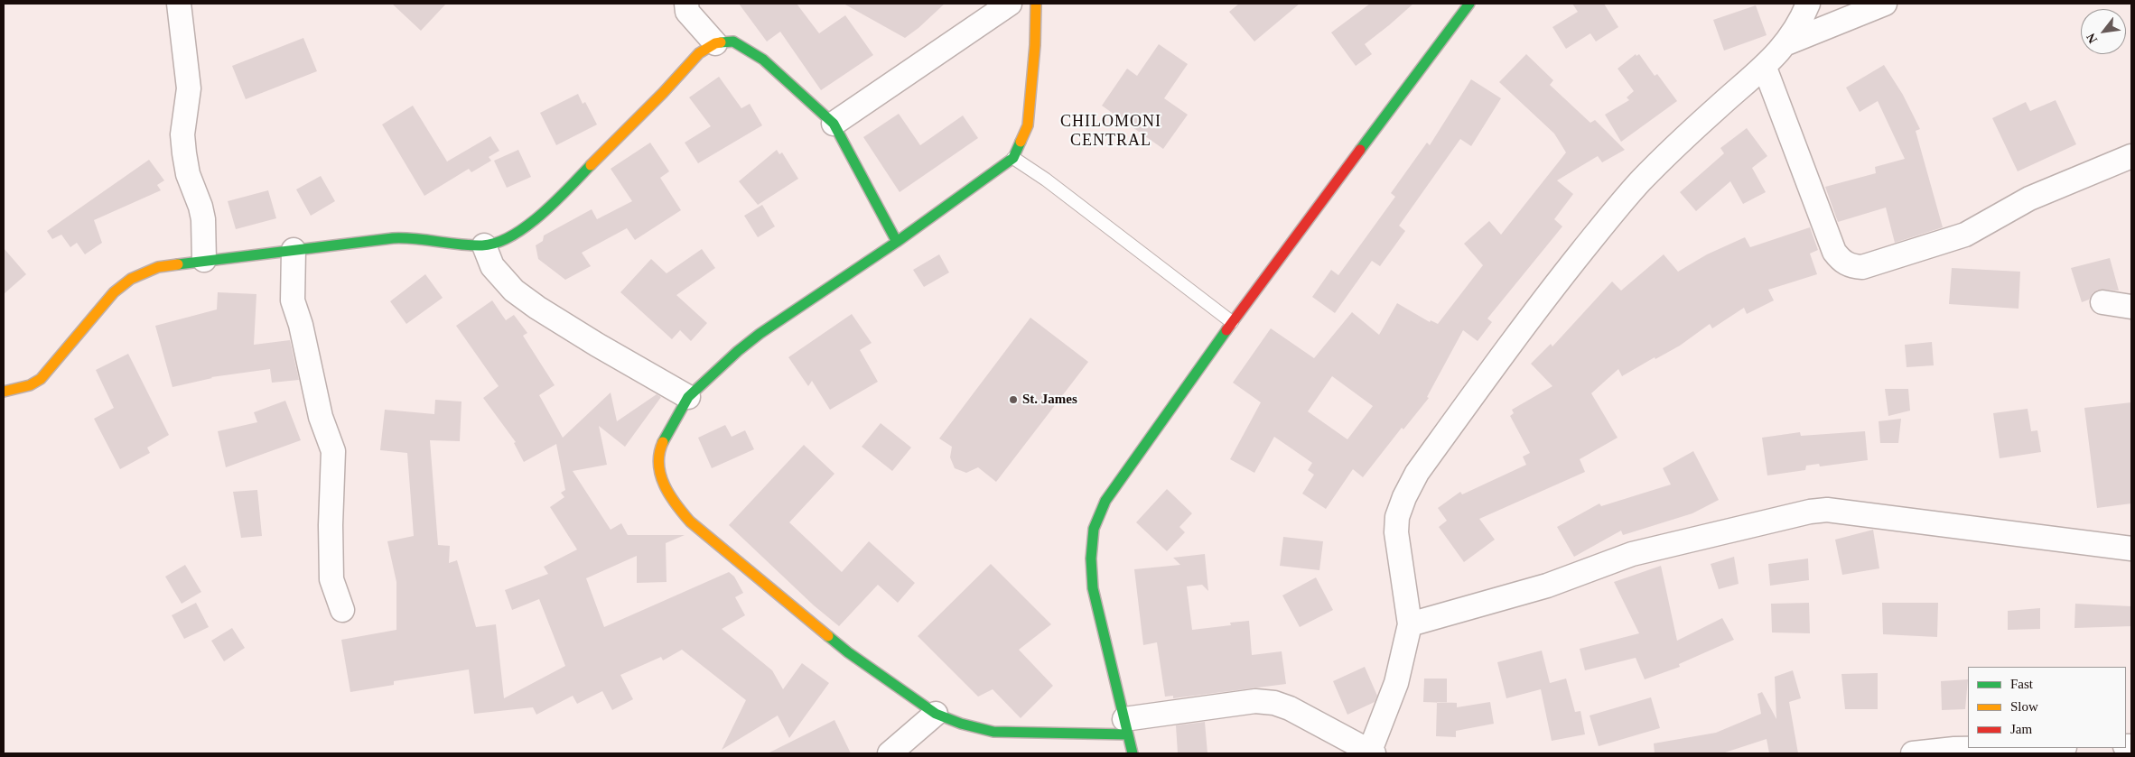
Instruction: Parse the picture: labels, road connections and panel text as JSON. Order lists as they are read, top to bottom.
{
  "districts": ["CHILOMONI CENTRAL"],
  "places": ["St. James"],
  "legend": ["Fast", "Slow", "Jam"],
  "north": "bottom left"
}
